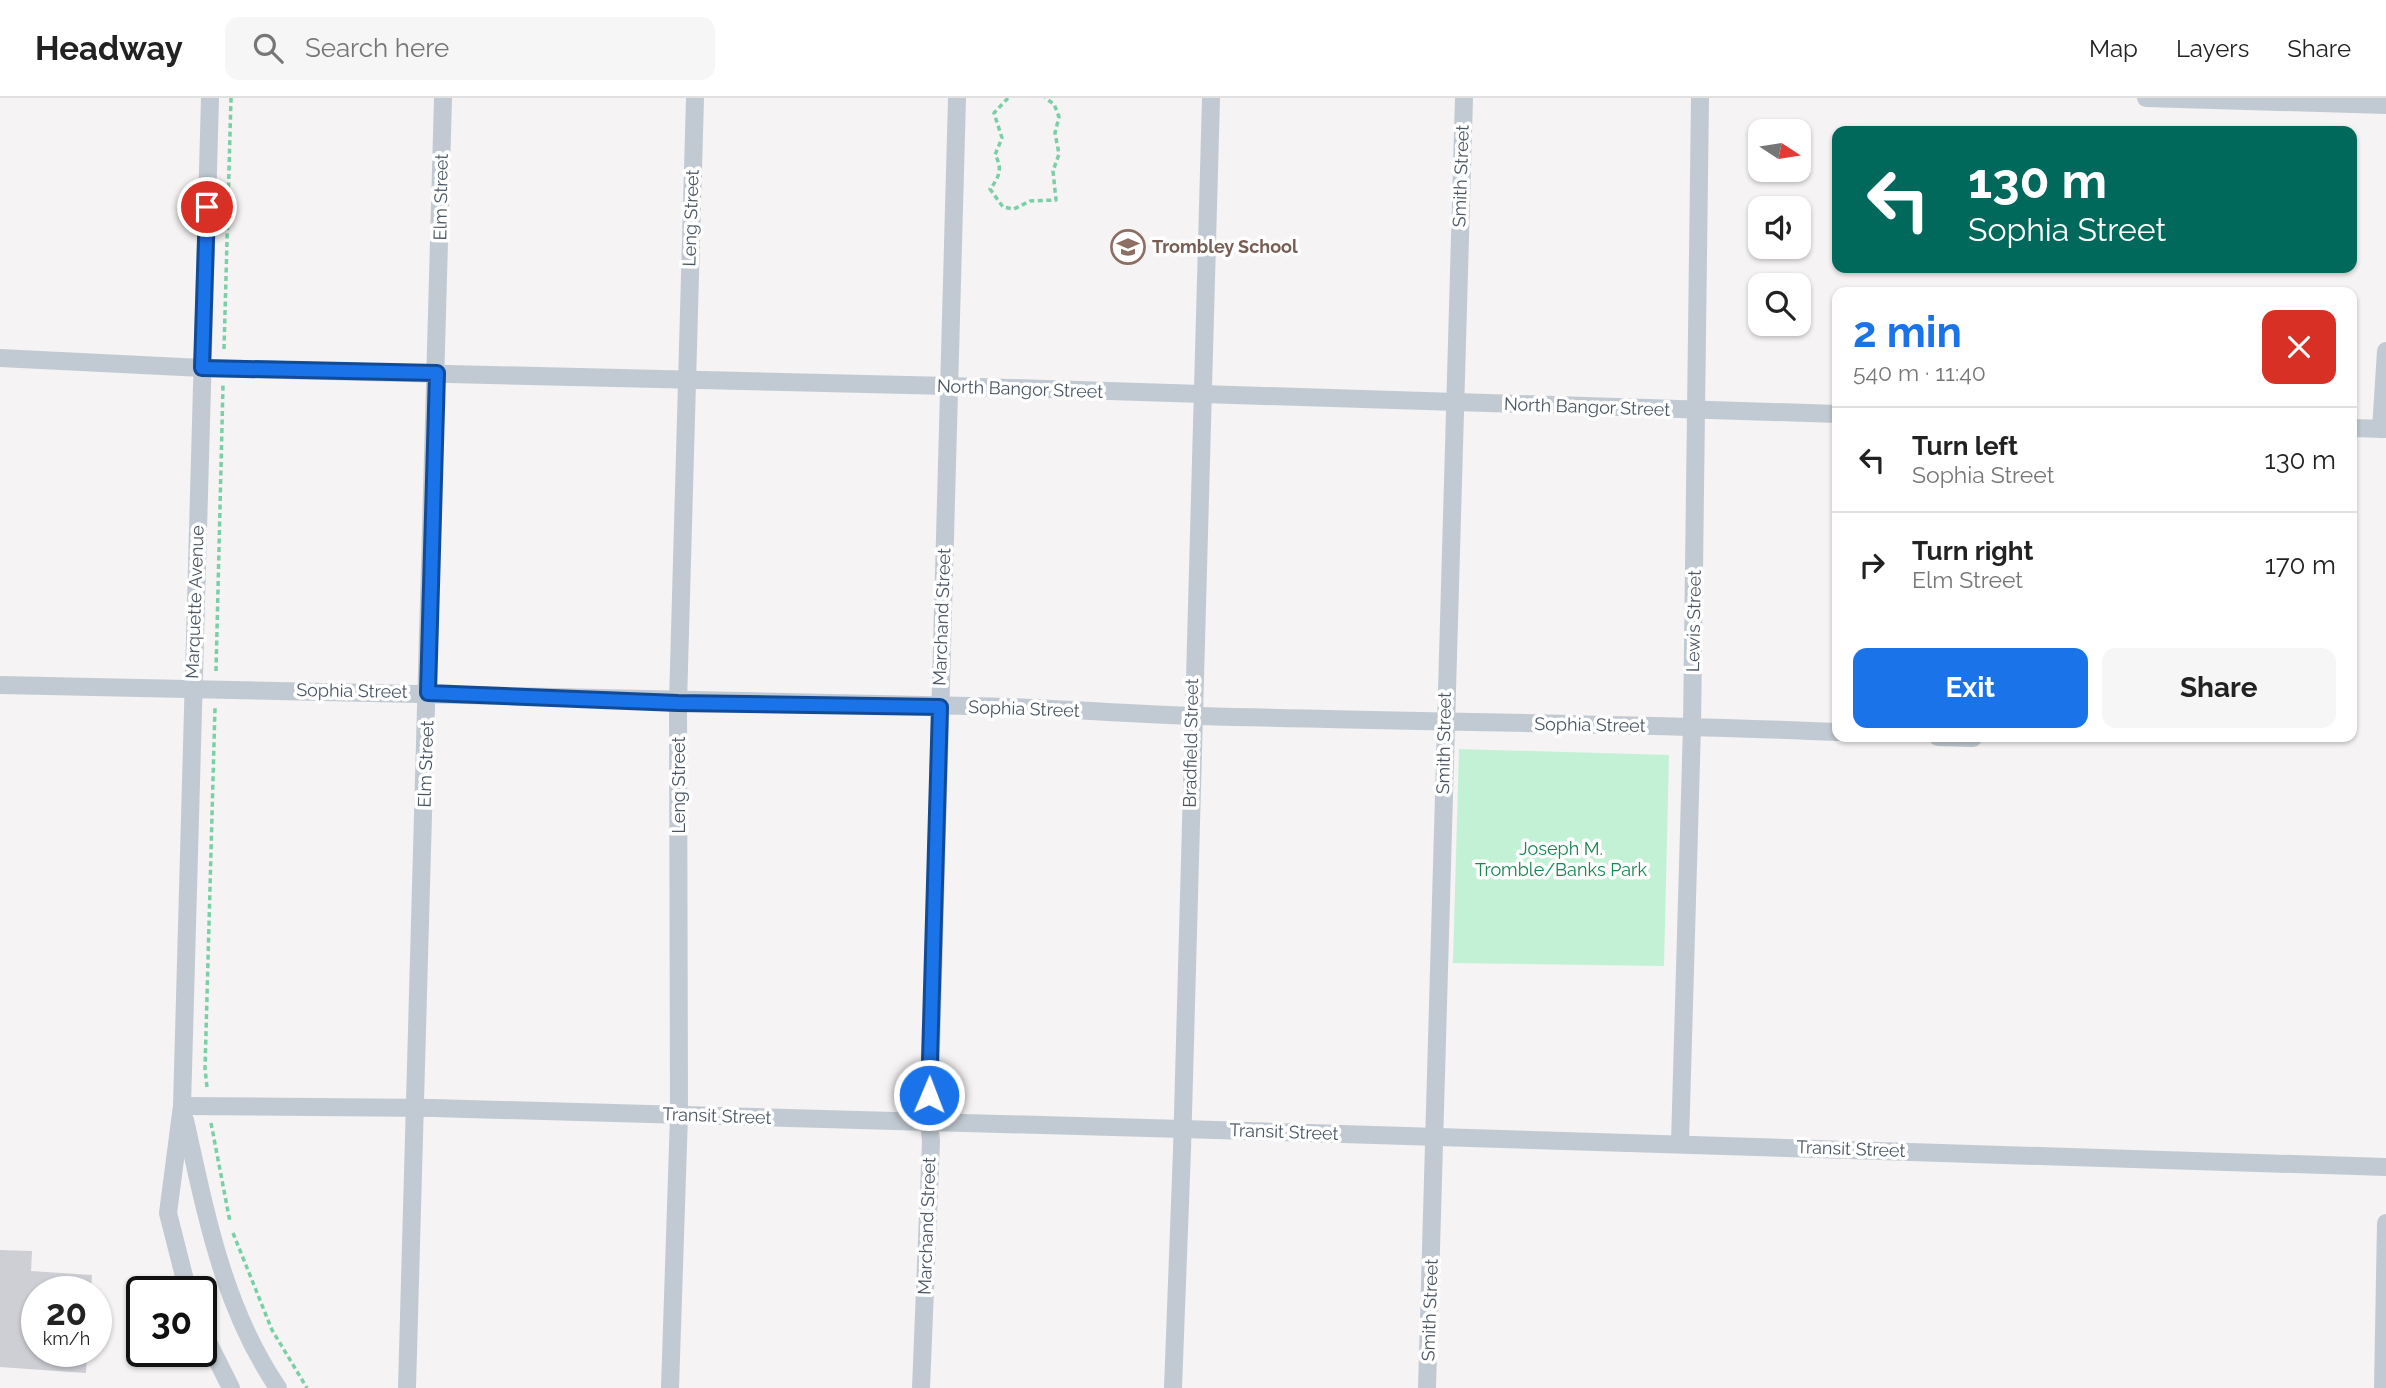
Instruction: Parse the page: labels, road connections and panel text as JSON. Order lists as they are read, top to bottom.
{
  "streets": {
    "street": [
      "Smith Street",
      "Elm Street",
      "Leng Street",
      "North Bangor Street",
      "Marquette Avenue",
      "Marchand Street",
      "Lewis Street",
      "Sophia Street",
      "Bradfield Street",
      "Transit Street"
    ]
  },
  "crossings": [
    ["Smith Street", "North Bangor Street"],
    ["Smith Street", "Sophia Street"],
    ["Smith Street", "Transit Street"],
    ["Elm Street", "North Bangor Street"],
    ["Elm Street", "Sophia Street"],
    ["Elm Street", "Transit Street"],
    ["Leng Street", "North Bangor Street"],
    ["Leng Street", "Sophia Street"],
    ["Leng Street", "Transit Street"],
    ["North Bangor Street", "Marquette Avenue"],
    ["North Bangor Street", "Marchand Street"],
    ["North Bangor Street", "Lewis Street"],
    ["North Bangor Street", "Bradfield Street"],
    ["Marquette Avenue", "Sophia Street"],
    ["Marquette Avenue", "Transit Street"],
    ["Marchand Street", "Sophia Street"],
    ["Marchand Street", "Transit Street"],
    ["Lewis Street", "Sophia Street"],
    ["Lewis Street", "Transit Street"],
    ["Sophia Street", "Bradfield Street"],
    ["Bradfield Street", "Transit Street"]
  ],
  "parks": ["Joseph M. Tromble/Banks Park"],
  "places": {
    "school or university": ["Trombley School"]
  },
  "north": "right",
  "page": {
    "header": "Headway",
    "search": "Search here",
    "nav": ["Map", "Layers", "Share"],
    "turn": ["130 m", "Sophia Street"],
    "heading": ["2 min", "540 m · 11:40"],
    "list": [
      {
        "name": "Turn left",
        "note": "Sophia Street",
        "value": "130 m"
      },
      {
        "name": "Turn right",
        "note": "Elm Street",
        "value": "170 m"
      }
    ],
    "buttons": ["Exit", "Share"],
    "speed": "20 km/h",
    "limit": "30"
  }
}
